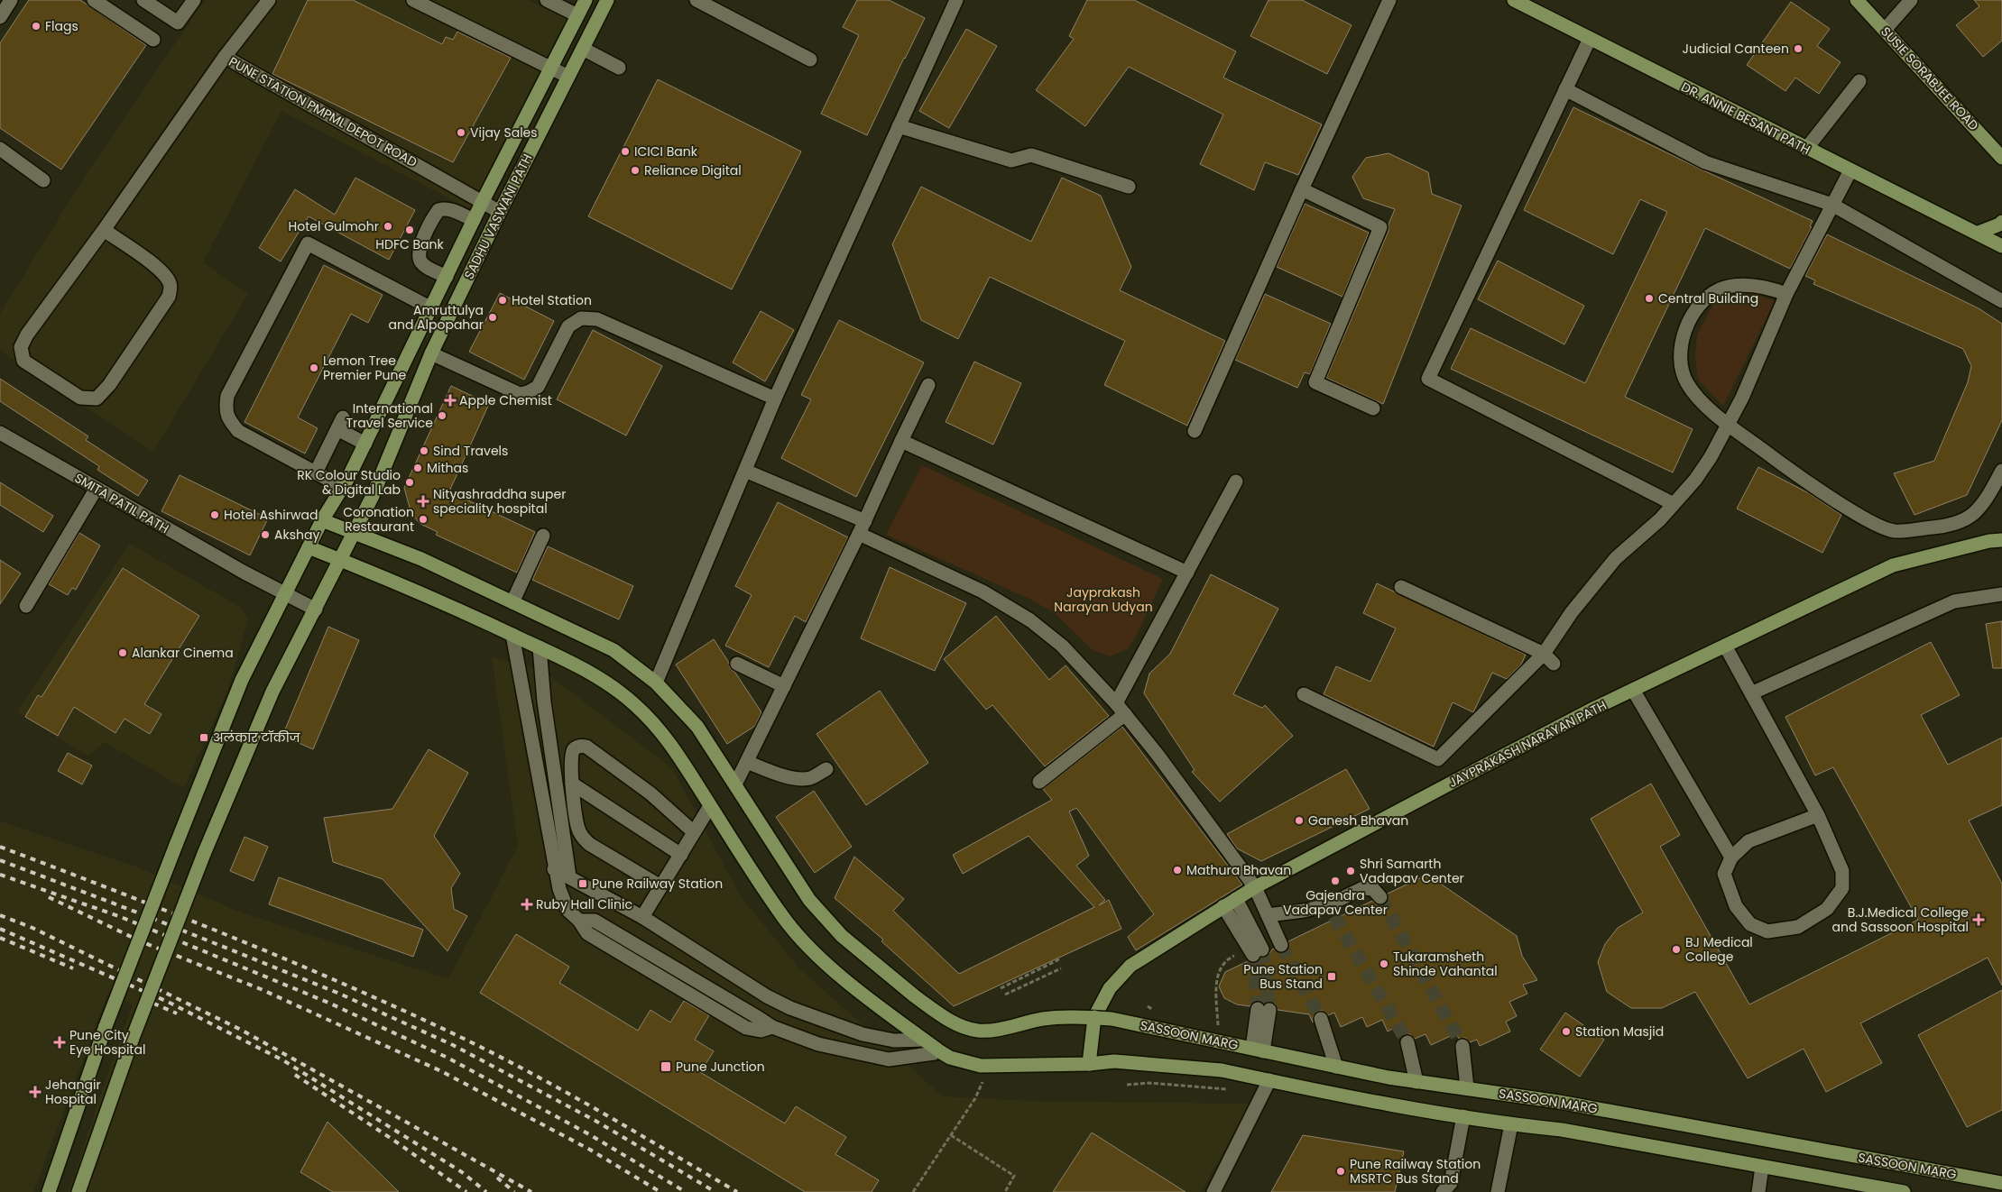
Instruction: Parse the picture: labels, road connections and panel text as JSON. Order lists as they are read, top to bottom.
{
  "streets": {
    "main road": [
      "SUSIE SORABJEE ROAD",
      "DR. ANNIE BESANT PATH",
      "SADHU VASWANI PATH",
      "JAYPRAKASH NARAYAN PATH",
      "SASSOON MARG"
    ],
    "street": ["PUNE STATION PMPML DEPOT ROAD", "SMITA PATIL PATH"]
  },
  "crossings": [
    ["PUNE STATION PMPML DEPOT ROAD", "SADHU VASWANI PATH"],
    ["SADHU VASWANI PATH", "SMITA PATIL PATH"],
    ["SADHU VASWANI PATH", "SASSOON MARG"],
    ["JAYPRAKASH NARAYAN PATH", "SASSOON MARG"]
  ],
  "parks": ["Jayprakash Narayan Udyan"],
  "places": {
    "other": [
      "Flags",
      "Judicial Canteen",
      "Vijay Sales",
      "ICICI Bank",
      "Reliance Digital",
      "Hotel Gulmohr",
      "HDFC Bank",
      "Central Building",
      "Hotel Station",
      "Amruttulya and Alpopahar",
      "Lemon Tree Premier Pune",
      "International Travel Service",
      "Sind Travels",
      "Mithas",
      "RK Colour Studio & Digital Lab",
      "Hotel Ashirwad",
      "Coronation Restaurant",
      "Akshay",
      "Alankar Cinema",
      "Ganesh Bhavan",
      "Mathura Bhavan",
      "Shri Samarth Vadapav Center",
      "Gajendra Vadapav Center",
      "BJ Medical College",
      "Tukaramsheth Shinde Vahantal",
      "Station Masjid",
      "Pune Railway Station MSRTC Bus Stand"
    ],
    "health": [
      "Apple Chemist",
      "Nityashraddha super speciality hospital",
      "Ruby Hall Clinic",
      "B.J.Medical College and Sassoon Hospital",
      "Pune City Eye Hospital",
      "Jehangir Hospital"
    ],
    "transit": [
      "अलंकार टॉकीज",
      "Pune Railway Station",
      "Pune Station Bus Stand",
      "Pune Junction"
    ]
  }
}
